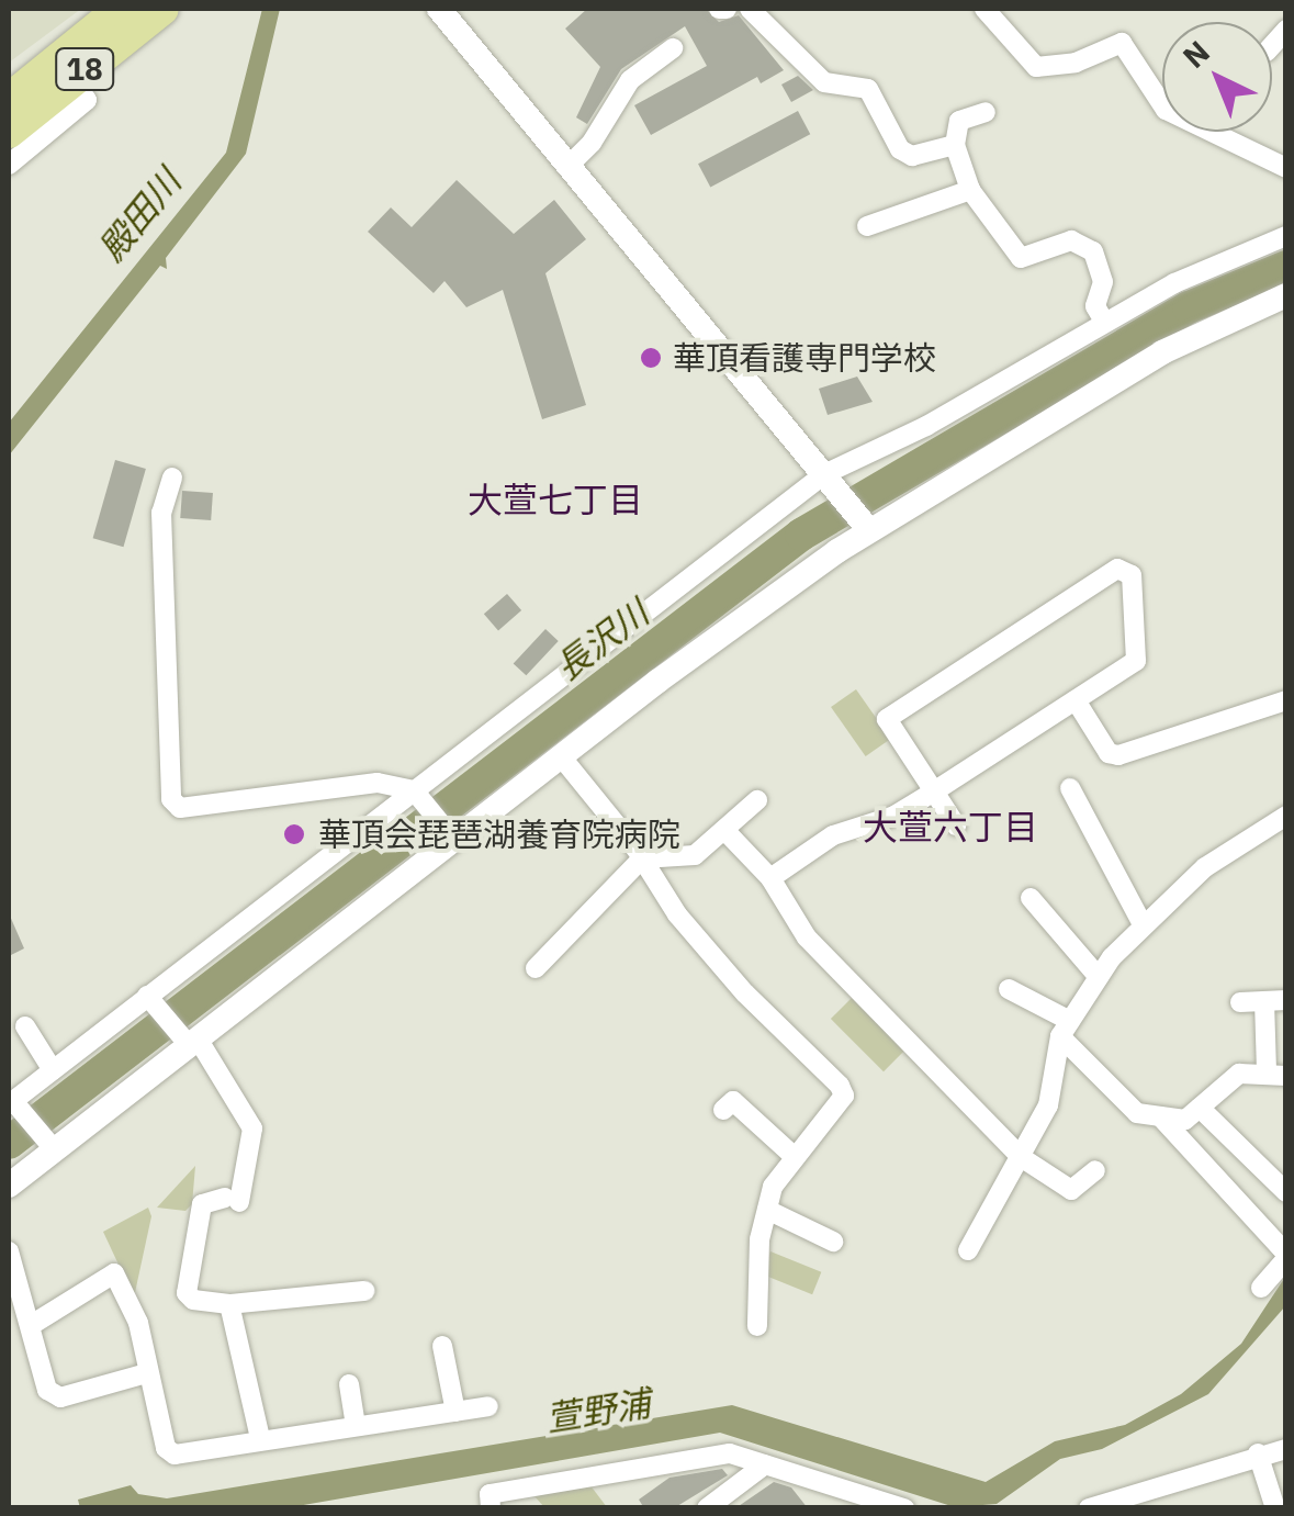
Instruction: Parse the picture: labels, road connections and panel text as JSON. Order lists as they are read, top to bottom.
{
  "streets": {
    "main road": ["18"]
  },
  "districts": ["大萱七丁目", "大萱六丁目"],
  "water": ["殿田川", "長沢川", "萱野浦"],
  "places": ["華頂看護専門学校", "華頂会琵琶湖養育院病院"],
  "north": "top left"
}
